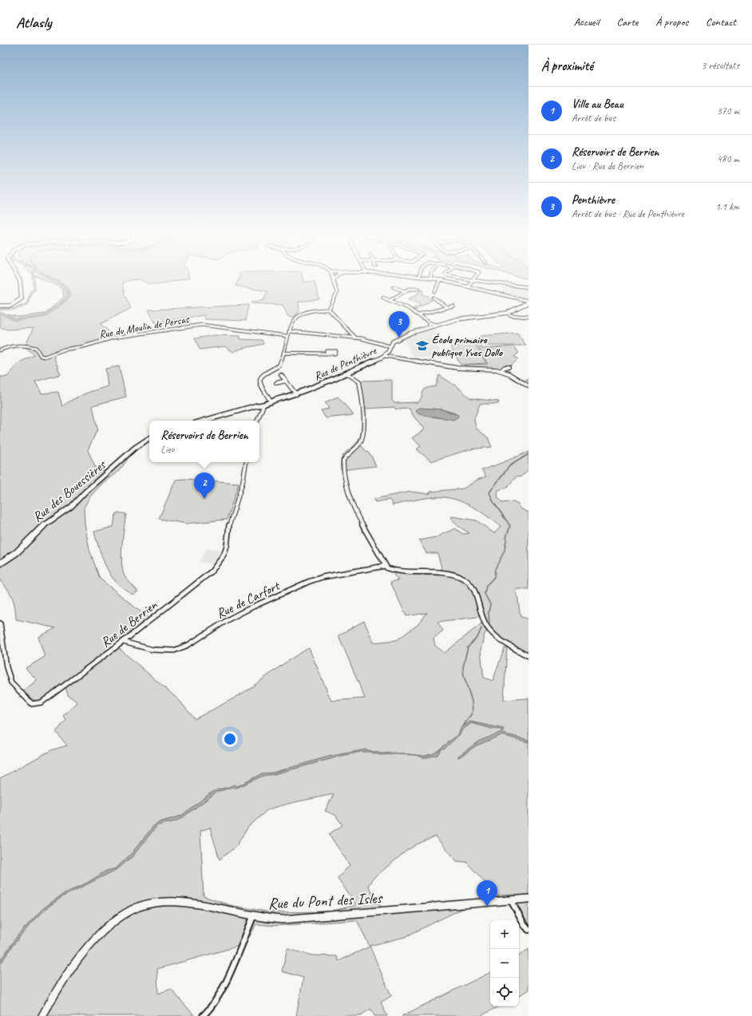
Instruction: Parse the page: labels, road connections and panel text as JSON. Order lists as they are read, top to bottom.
{
  "streets": {
    "street": [
      "Rue du Moulin de Persas",
      "Rue de Penthièvre",
      "Rue des Bouessières",
      "Rue de Carfort",
      "Rue de Berrien",
      "Rue du Pont des Isles"
    ]
  },
  "crossings": [
    ["Rue du Moulin de Persas", "Rue de Penthièvre"],
    ["Rue de Carfort", "Rue de Berrien"]
  ],
  "places": {
    "school or university": ["École primaire publique Yves Dollo"]
  },
  "page": {
    "header": "Atlasly",
    "nav": [
      "Accueil",
      "Carte",
      "À propos",
      "Contact"
    ],
    "heading": ["À proximité", "3 résultats"],
    "list": [
      {
        "mark": "1",
        "name": "Ville au Beau",
        "note": "Arrêt de bus",
        "value": "370 m"
      },
      {
        "mark": "2",
        "name": "Réservoirs de Berrien",
        "note": "Lieu · Rue de Berrien",
        "value": "480 m"
      },
      {
        "mark": "3",
        "name": "Penthièvre",
        "note": "Arrêt de bus · Rue de Penthièvre",
        "value": "1.1 km"
      }
    ],
    "pins": ["3", "2", "1"],
    "popup": ["Réservoirs de Berrien", "Lieu"],
    "map_buttons": ["+", "−"]
  }
}
